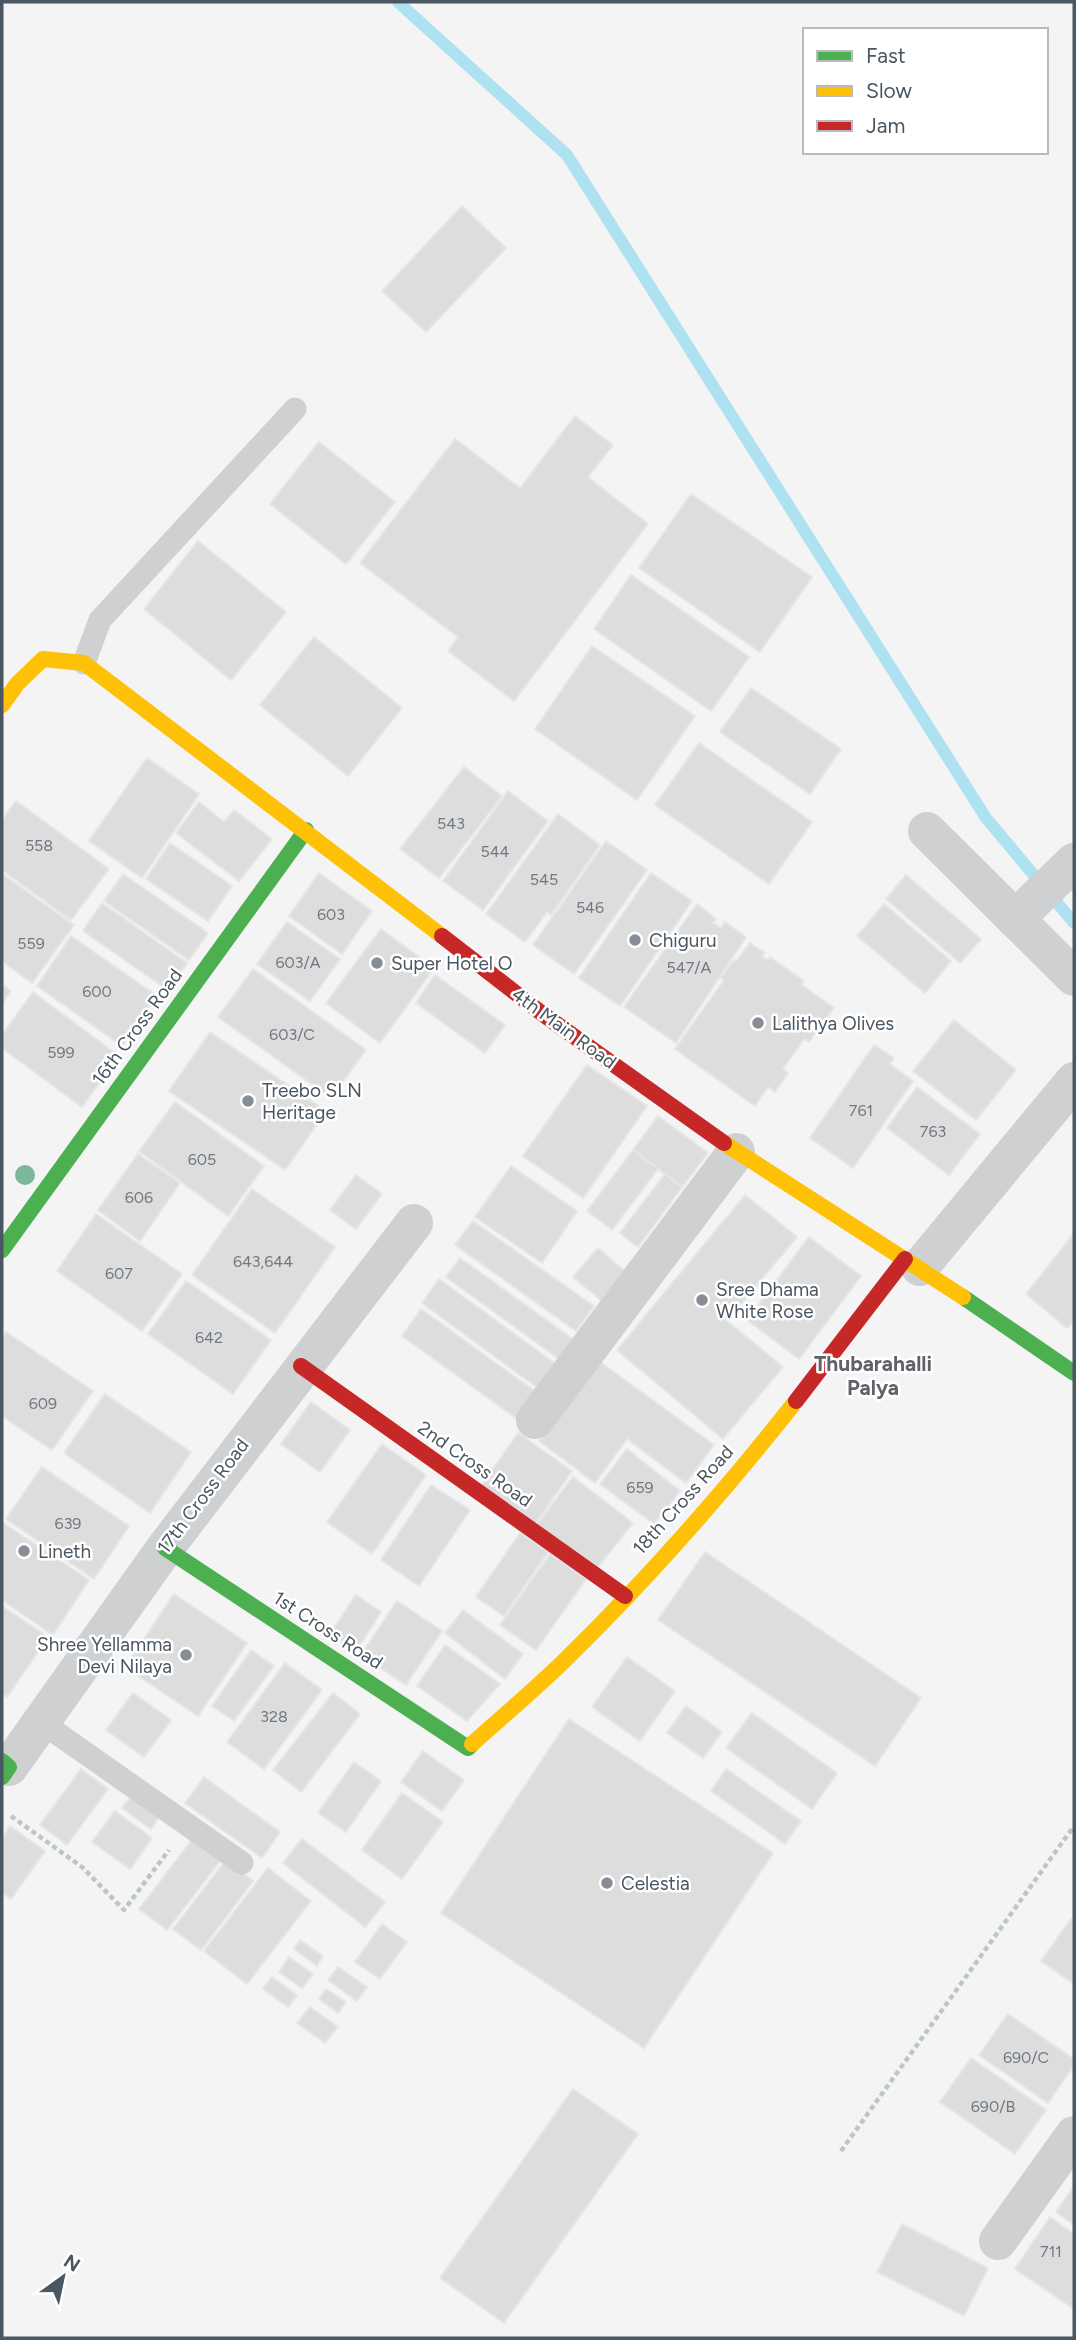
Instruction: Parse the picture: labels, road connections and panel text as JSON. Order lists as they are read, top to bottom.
{
  "streets": {
    "street": [
      "16th Cross Road",
      "4th Main Road",
      "2nd Cross Road",
      "17th Cross Road",
      "18th Cross Road",
      "1st Cross Road"
    ]
  },
  "crossings": [
    ["16th Cross Road", "4th Main Road"],
    ["4th Main Road", "18th Cross Road"],
    ["2nd Cross Road", "17th Cross Road"],
    ["2nd Cross Road", "18th Cross Road"],
    ["17th Cross Road", "1st Cross Road"],
    ["18th Cross Road", "1st Cross Road"]
  ],
  "districts": ["Thubarahalli Palya"],
  "places": [
    "Chiguru",
    "Super Hotel O",
    "Lalithya Olives",
    "Treebo SLN Heritage",
    "Sree Dhama White Rose",
    "Lineth",
    "Shree Yellamma Devi Nilaya",
    "Celestia"
  ],
  "house_numbers": [
    "543",
    "558",
    "544",
    "545",
    "546",
    "603",
    "559",
    "603/A",
    "547/A",
    "600",
    "603/C",
    "599",
    "761",
    "763",
    "605",
    "606",
    "643,644",
    "607",
    "642",
    "609",
    "659",
    "639",
    "328",
    "690/C",
    "690/B",
    "711"
  ],
  "legend": ["Fast", "Slow", "Jam"],
  "north": "top right"
}
